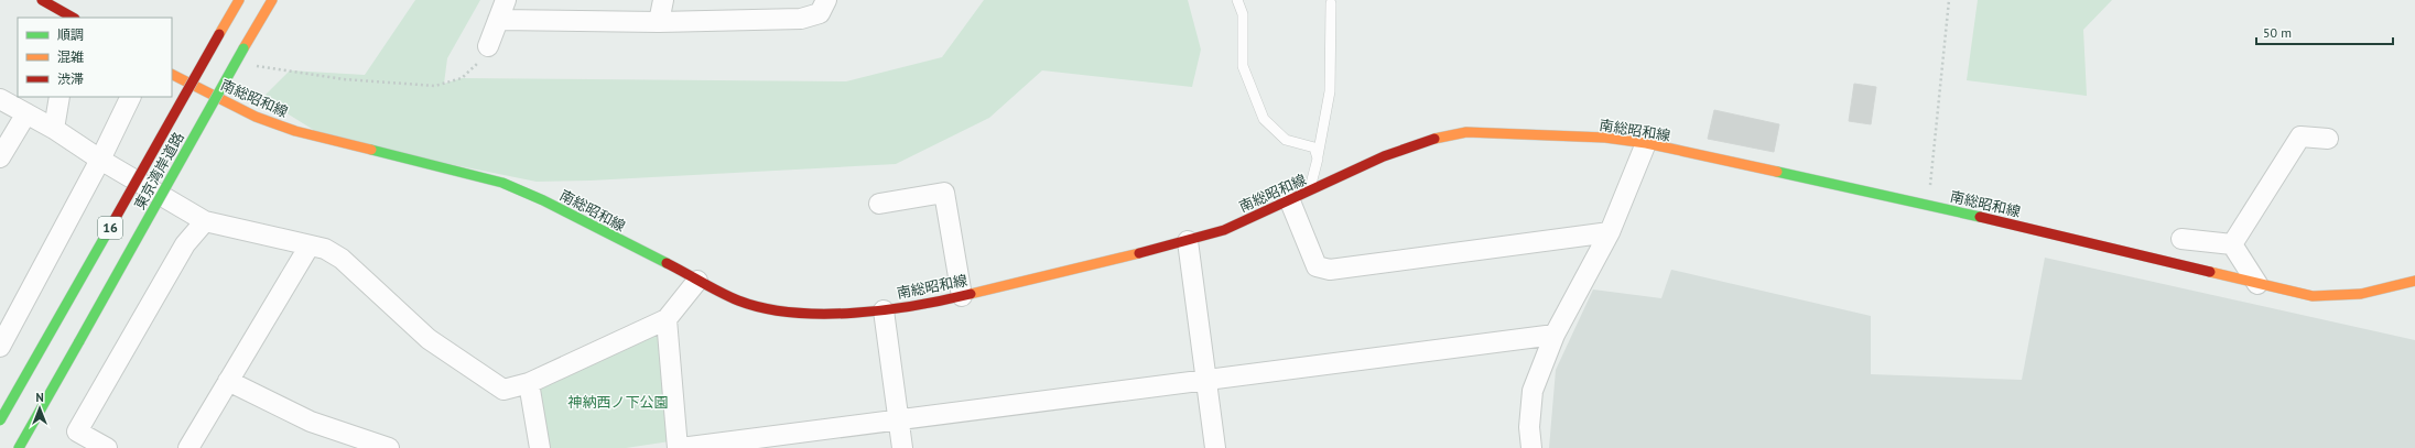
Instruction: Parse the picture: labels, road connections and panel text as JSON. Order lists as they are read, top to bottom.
{
  "streets": {
    "main road": ["南総昭和線", "東京湾岸道路", "16"]
  },
  "parks": ["神納西ノ下公園"],
  "legend": ["順調", "混雑", "渋滞"],
  "scale_bar": "50 m",
  "north": "top"
}
